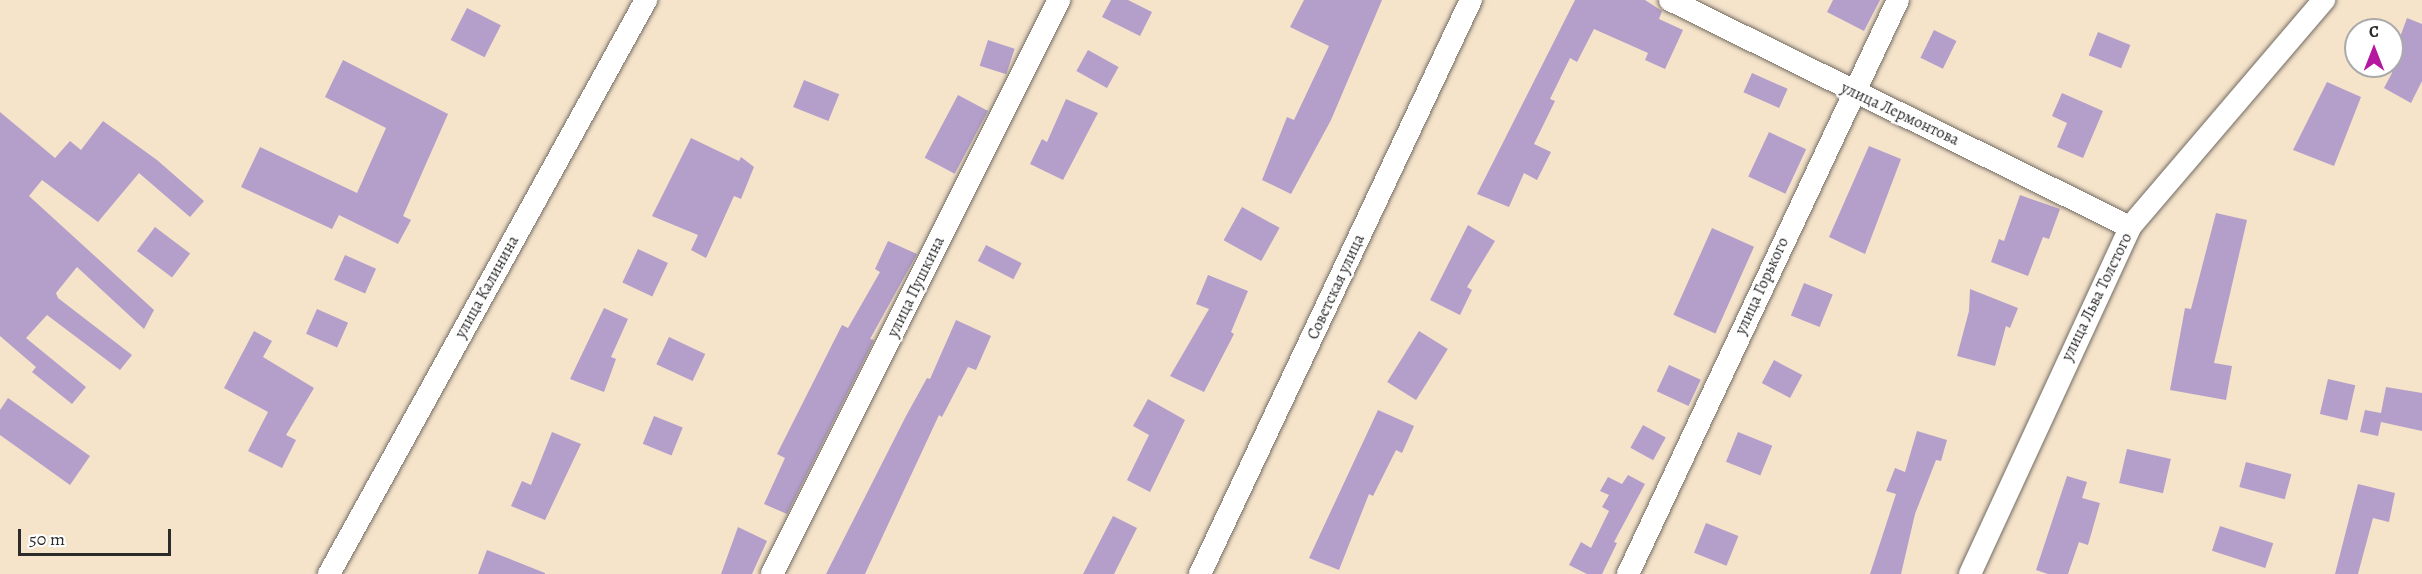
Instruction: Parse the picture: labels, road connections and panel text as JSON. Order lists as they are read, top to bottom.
{
  "streets": {
    "street": [
      "улица Лермонтова",
      "улица Горького",
      "улица Калинина",
      "улица Пушкина",
      "Советская улица",
      "улица Льва Толстого"
    ]
  },
  "crossings": [
    ["улица Лермонтова", "улица Горького"],
    ["улица Лермонтова", "улица Льва Толстого"]
  ],
  "scale_bar": "50 m",
  "north": "top"
}
